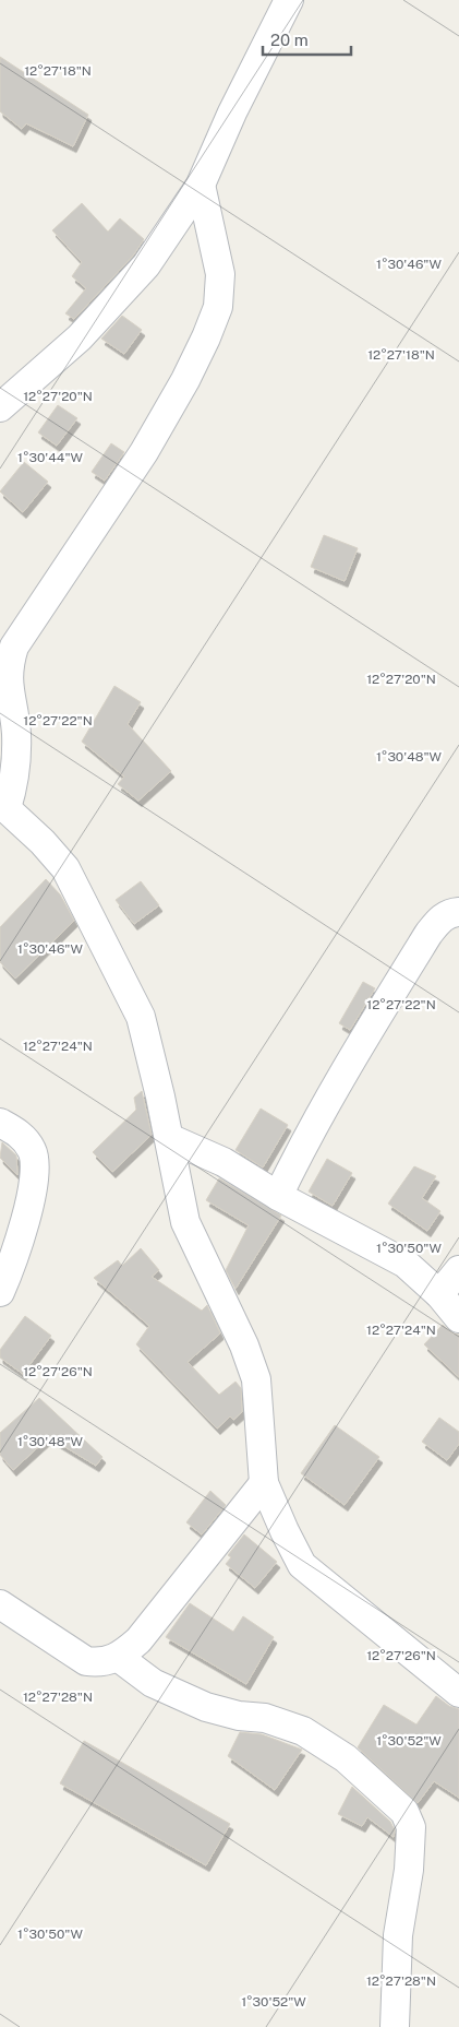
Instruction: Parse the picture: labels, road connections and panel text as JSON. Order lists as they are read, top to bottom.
{
  "scale_bar": "20 m",
  "coordinates": [
    "12°27'18\"N",
    "1°30'46\"W",
    "12°27'20\"N",
    "1°30'44\"W",
    "12°27'22\"N",
    "1°30'48\"W",
    "12°27'24\"N",
    "1°30'50\"W",
    "12°27'26\"N",
    "12°27'28\"N",
    "1°30'52\"W"
  ]
}
